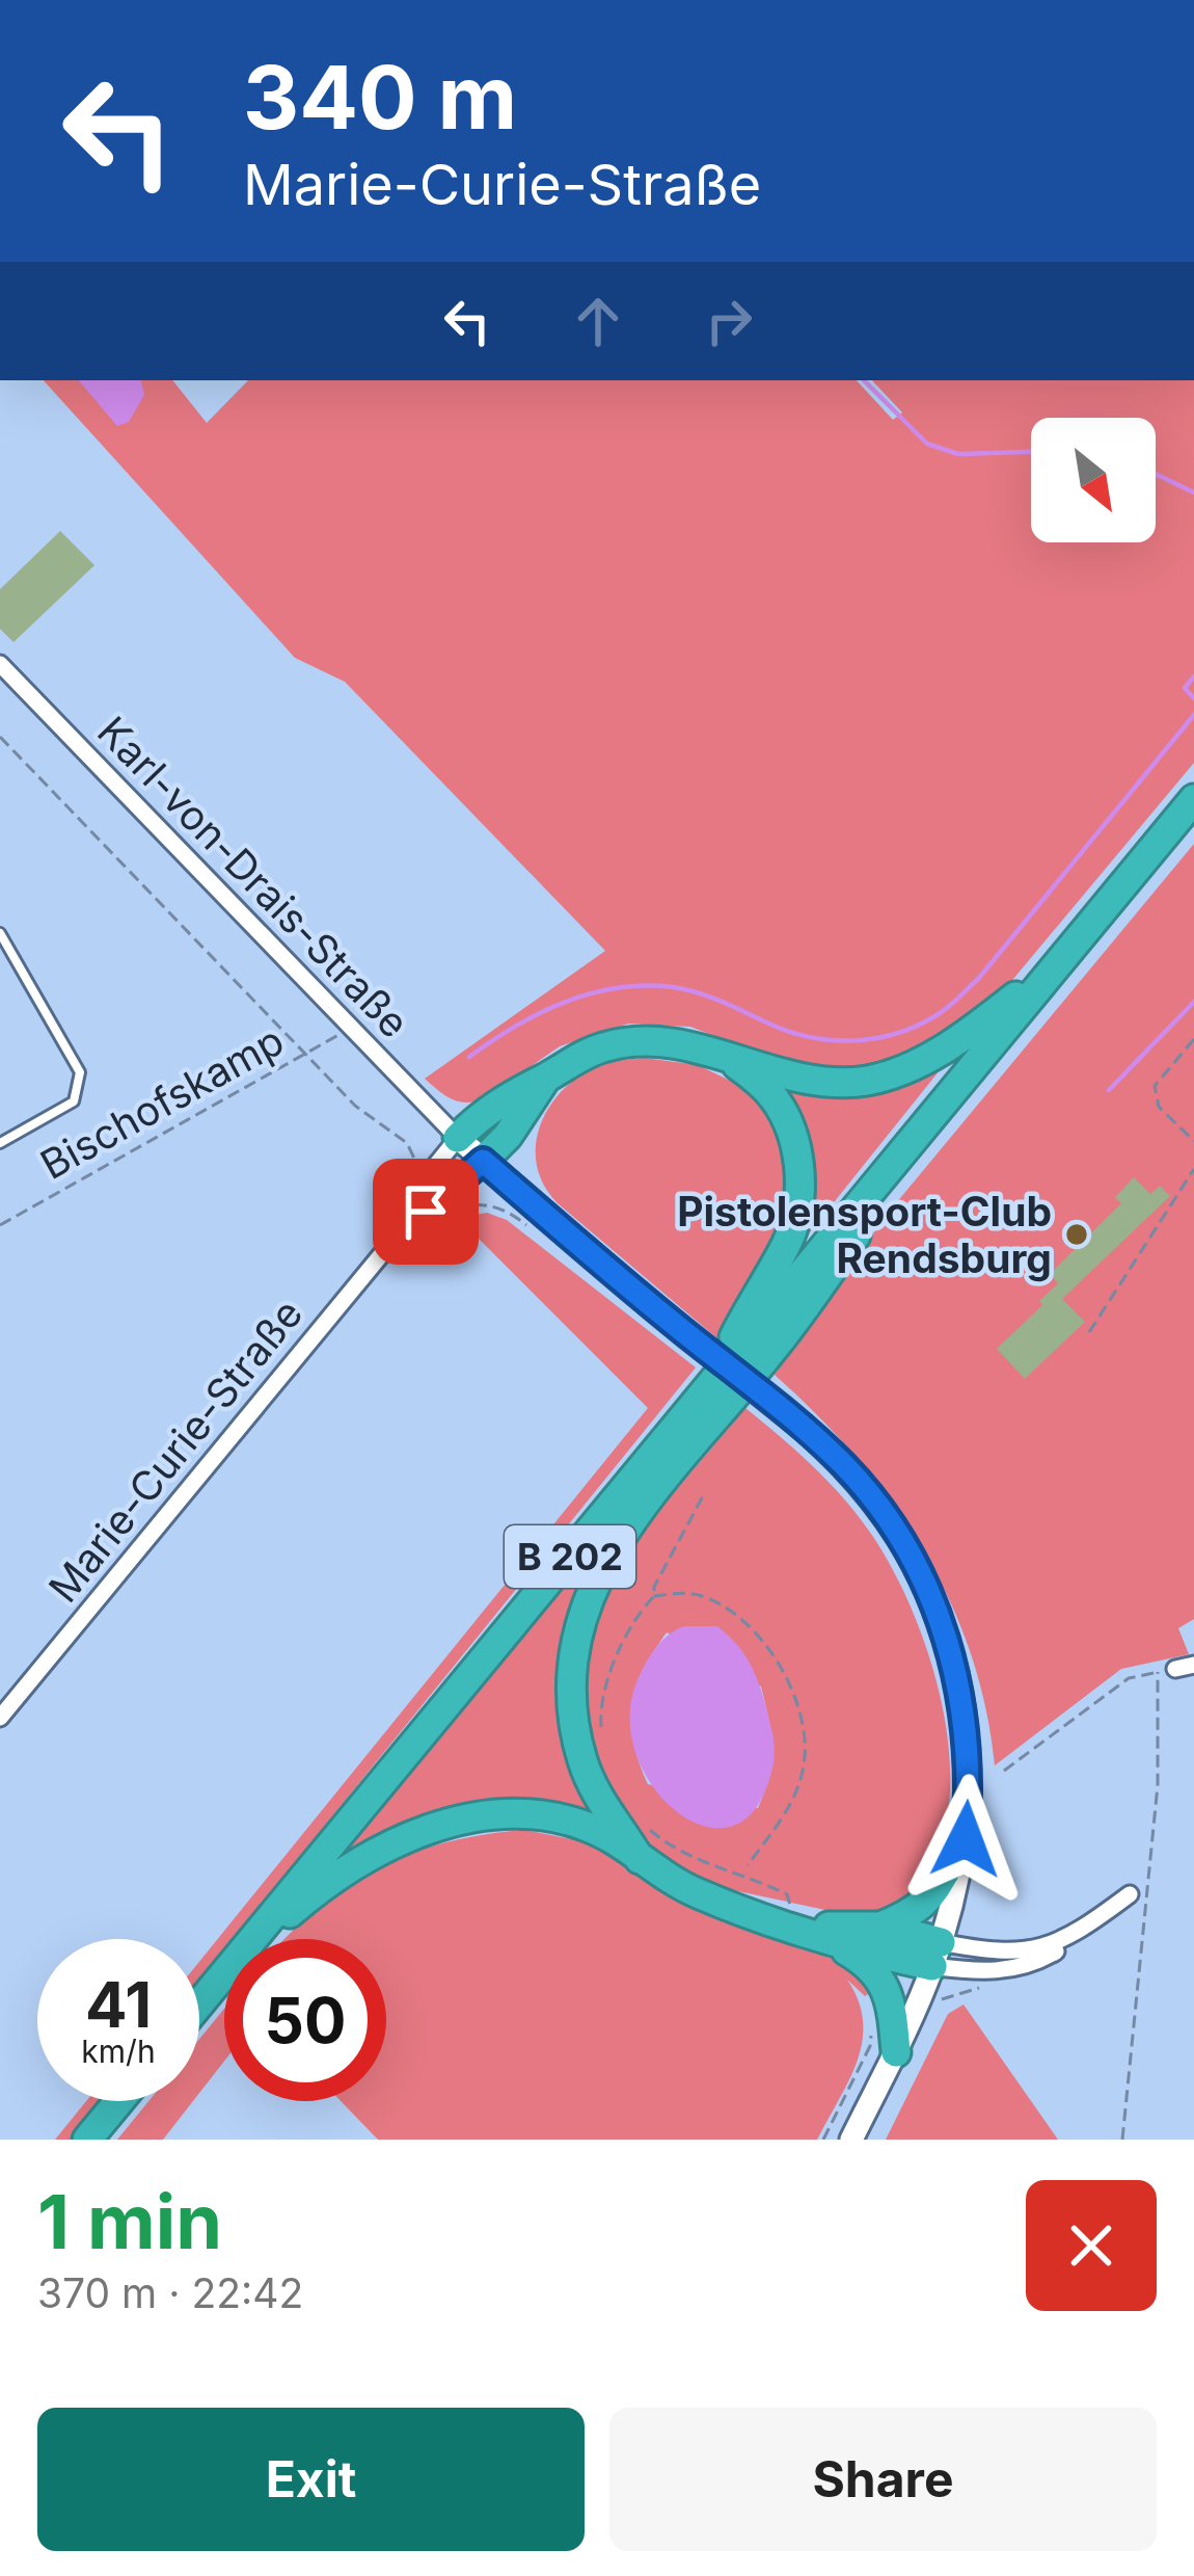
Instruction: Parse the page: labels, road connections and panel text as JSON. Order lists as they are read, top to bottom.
{
  "streets": {
    "highway": ["B 202"],
    "street": ["Karl-von-Drais-Straße", "Marie-Curie-Straße"],
    "path": ["Bischofskamp"]
  },
  "crossings": [
    ["Karl-von-Drais-Straße", "Bischofskamp"],
    ["Karl-von-Drais-Straße", "Marie-Curie-Straße"]
  ],
  "places": ["Pistolensport-Club Rendsburg"],
  "north": "bottom right",
  "page": {
    "turn": ["340 m", "Marie-Curie-Straße"],
    "speed": "41 km/h",
    "limit": "50",
    "heading": ["1 min", "370 m · 22:42"],
    "buttons": ["Exit", "Share"]
  }
}
